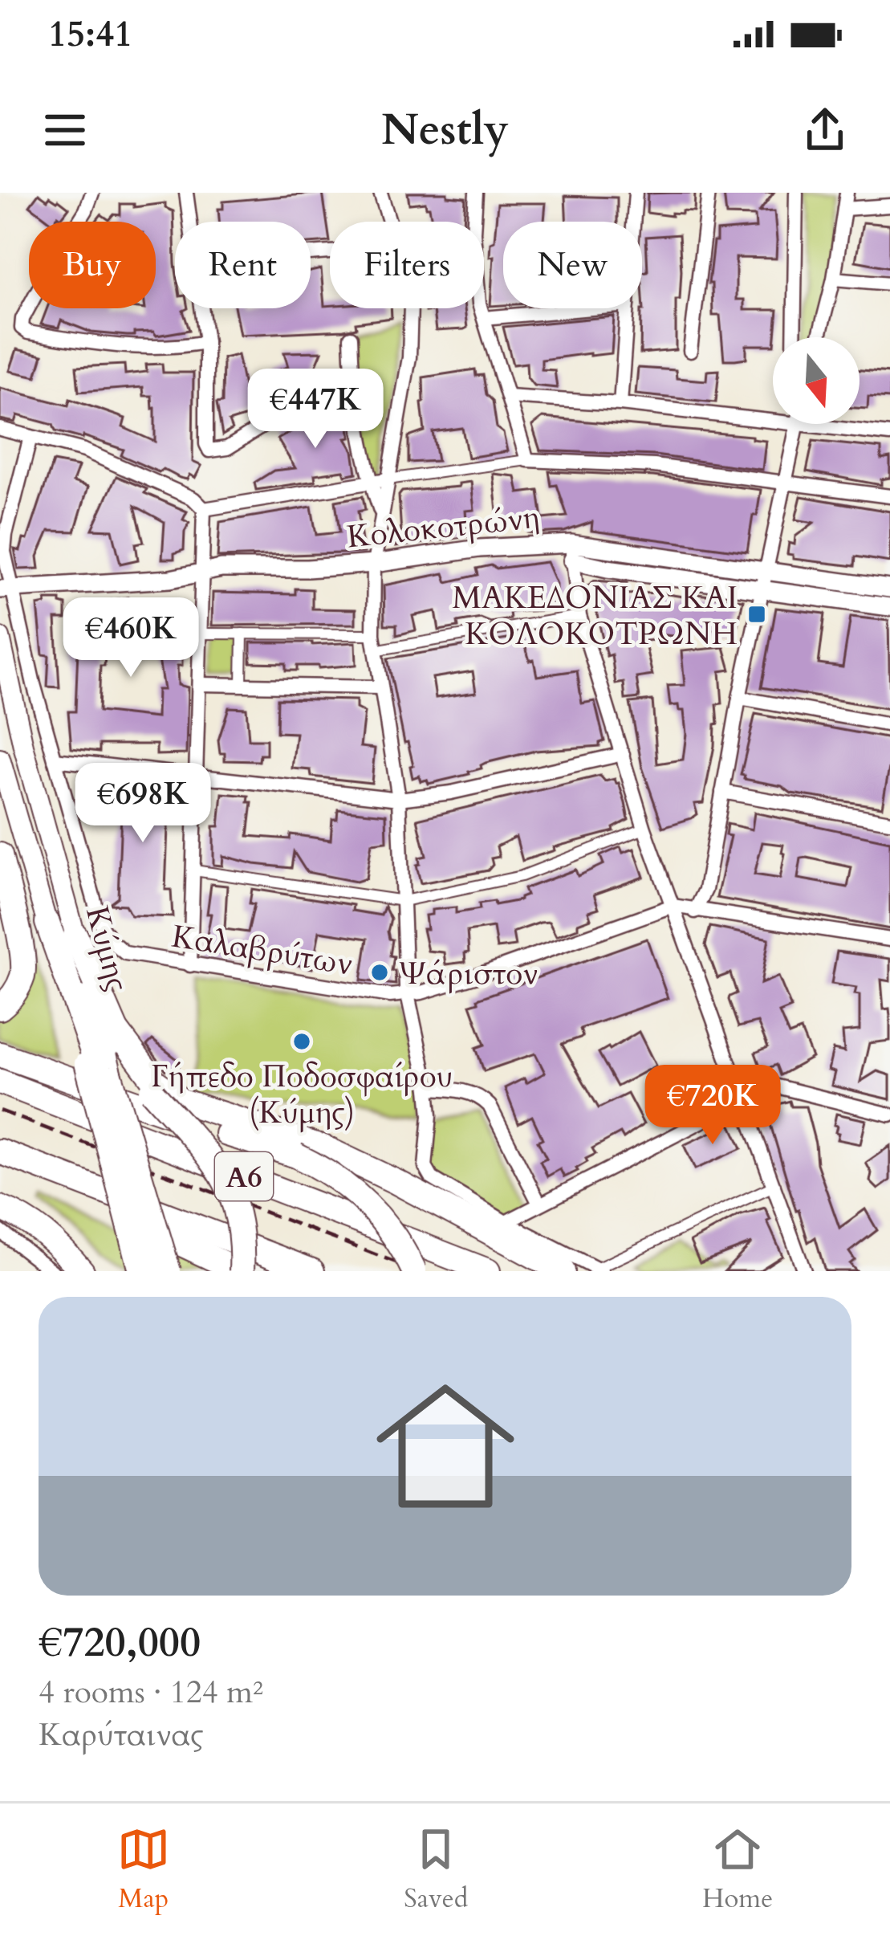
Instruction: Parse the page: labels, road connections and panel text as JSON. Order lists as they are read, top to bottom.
{
  "streets": {
    "highway": ["Α6"],
    "main road": ["Κύμης"],
    "street": ["Κολοκοτρώνη", "Καλαβρύτων"]
  },
  "crossings": [
    ["Κολοκοτρώνη", "Καλαβρύτων"]
  ],
  "places": {
    "transit": ["ΜΑΚΕΔΟΝΙΑΣ ΚΑΙ ΚΟΛΟΚΟΤΡΩΝΗ"],
    "other": ["Ψάριστον", "Γήπεδο Ποδοσφαίρου (Κύμης)"]
  },
  "north": "bottom",
  "page": {
    "status": "15:41",
    "header": "Nestly",
    "chip": [
      "Buy",
      "Rent",
      "Filters",
      "New"
    ],
    "price": [
      "€447K",
      "€460K",
      "€698K",
      "€720K"
    ],
    "list": [
      {
        "name": "€720,000",
        "note": "4 rooms · 124 m² · Καρύταινας"
      }
    ],
    "tabs": ["Map", "Saved", "Home"]
  }
}
